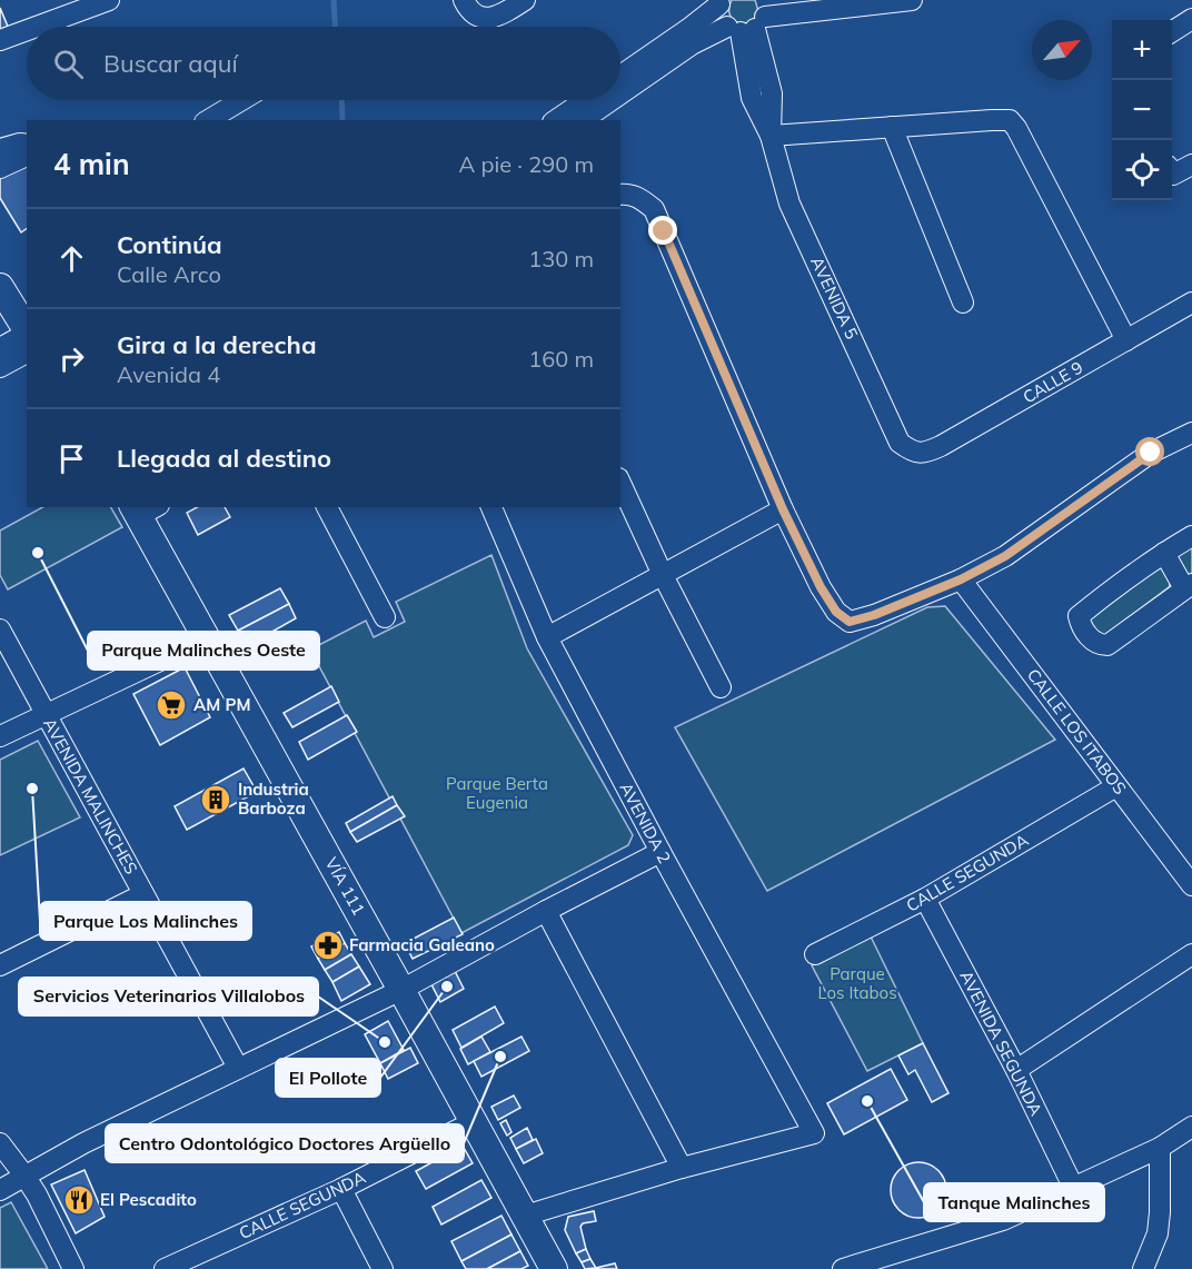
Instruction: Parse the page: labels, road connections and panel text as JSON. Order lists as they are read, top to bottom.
{
  "streets": {
    "main road": ["VÍA 111"],
    "street": [
      "AVENIDA 5",
      "CALLE 9",
      "CALLE LOS ITABOS",
      "AVENIDA MALINCHES",
      "AVENIDA 2",
      "CALLE SEGUNDA",
      "AVENIDA SEGUNDA"
    ]
  },
  "crossings": [
    ["AVENIDA 5", "CALLE 9"],
    ["CALLE LOS ITABOS", "CALLE SEGUNDA"],
    ["CALLE SEGUNDA", "VÍA 111"],
    ["CALLE SEGUNDA", "AVENIDA SEGUNDA"]
  ],
  "parks": ["Parque Berta Eugenia", "Parque Los Itabos"],
  "places": {
    "other": [
      "Parque Malinches Oeste",
      "Parque Los Malinches",
      "El Pollote",
      "Servicios Veterinarios Villalobos",
      "Centro Odontológico Doctores Argüello",
      "Tanque Malinches"
    ],
    "supermarket": ["AM PM"],
    "building": ["Industria Barboza"],
    "pharmacy": ["Farmacia Galeano"],
    "restaurant": ["El Pescadito"]
  },
  "north": "top right",
  "page": {
    "map_buttons": ["+", "−"],
    "search": "Buscar aquí",
    "heading": ["4 min", "A pie · 290 m"],
    "list": [
      ["Continúa", "Calle Arco", "130 m"],
      ["Gira a la derecha", "Avenida 4", "160 m"],
      "Llegada al destino"
    ]
  }
}
